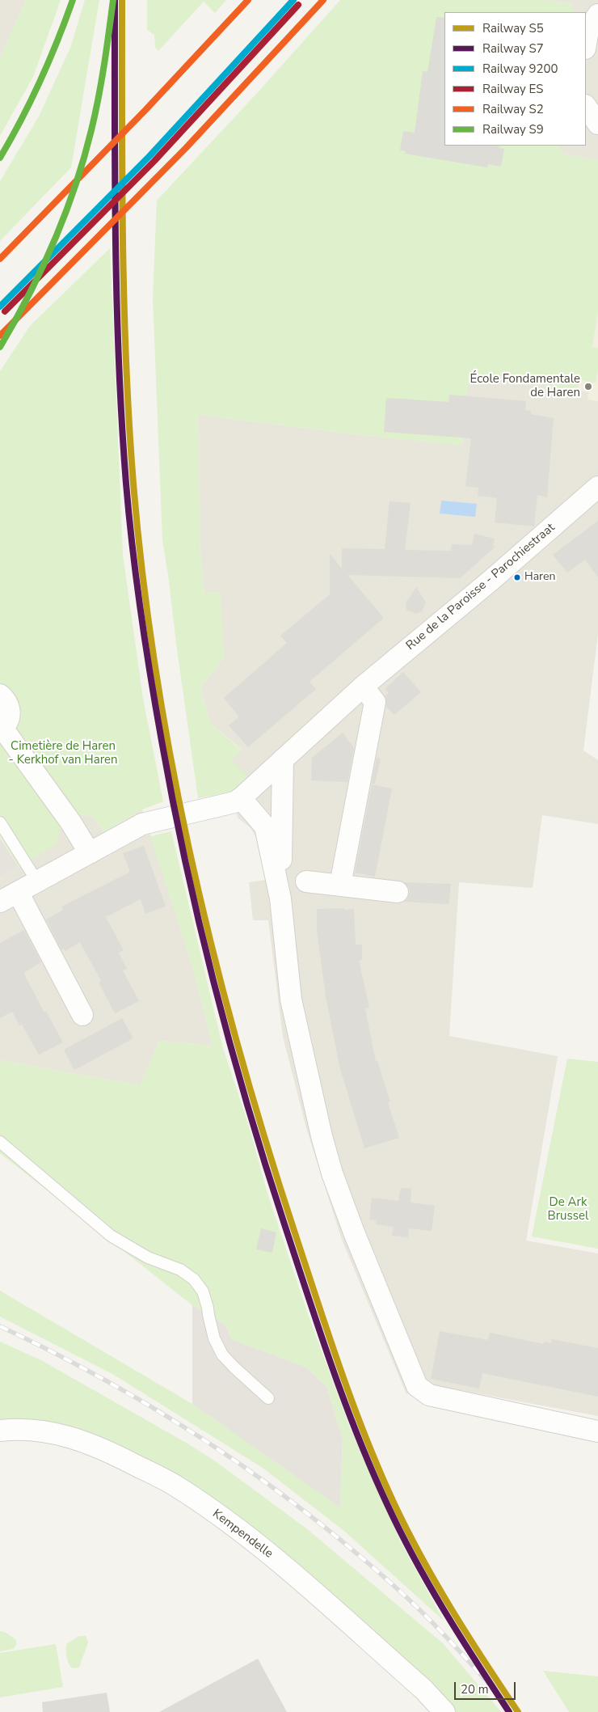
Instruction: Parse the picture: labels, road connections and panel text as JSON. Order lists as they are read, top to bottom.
{
  "streets": {
    "street": ["Rue de la Paroisse - Parochiestraat", "Kempendelle"]
  },
  "parks": ["Cimetière de Haren - Kerkhof van Haren", "De Ark Brussel"],
  "places": ["École Fondamentale de Haren", "Haren"],
  "lines": [
    "rail line S5",
    "rail line S7",
    "rail line 9200",
    "rail line S2",
    "rail line S9",
    "rail line ES"
  ],
  "legend": [
    "Railway S5",
    "Railway S7",
    "Railway 9200",
    "Railway ES",
    "Railway S2",
    "Railway S9"
  ],
  "scale_bar": "20 m"
}
